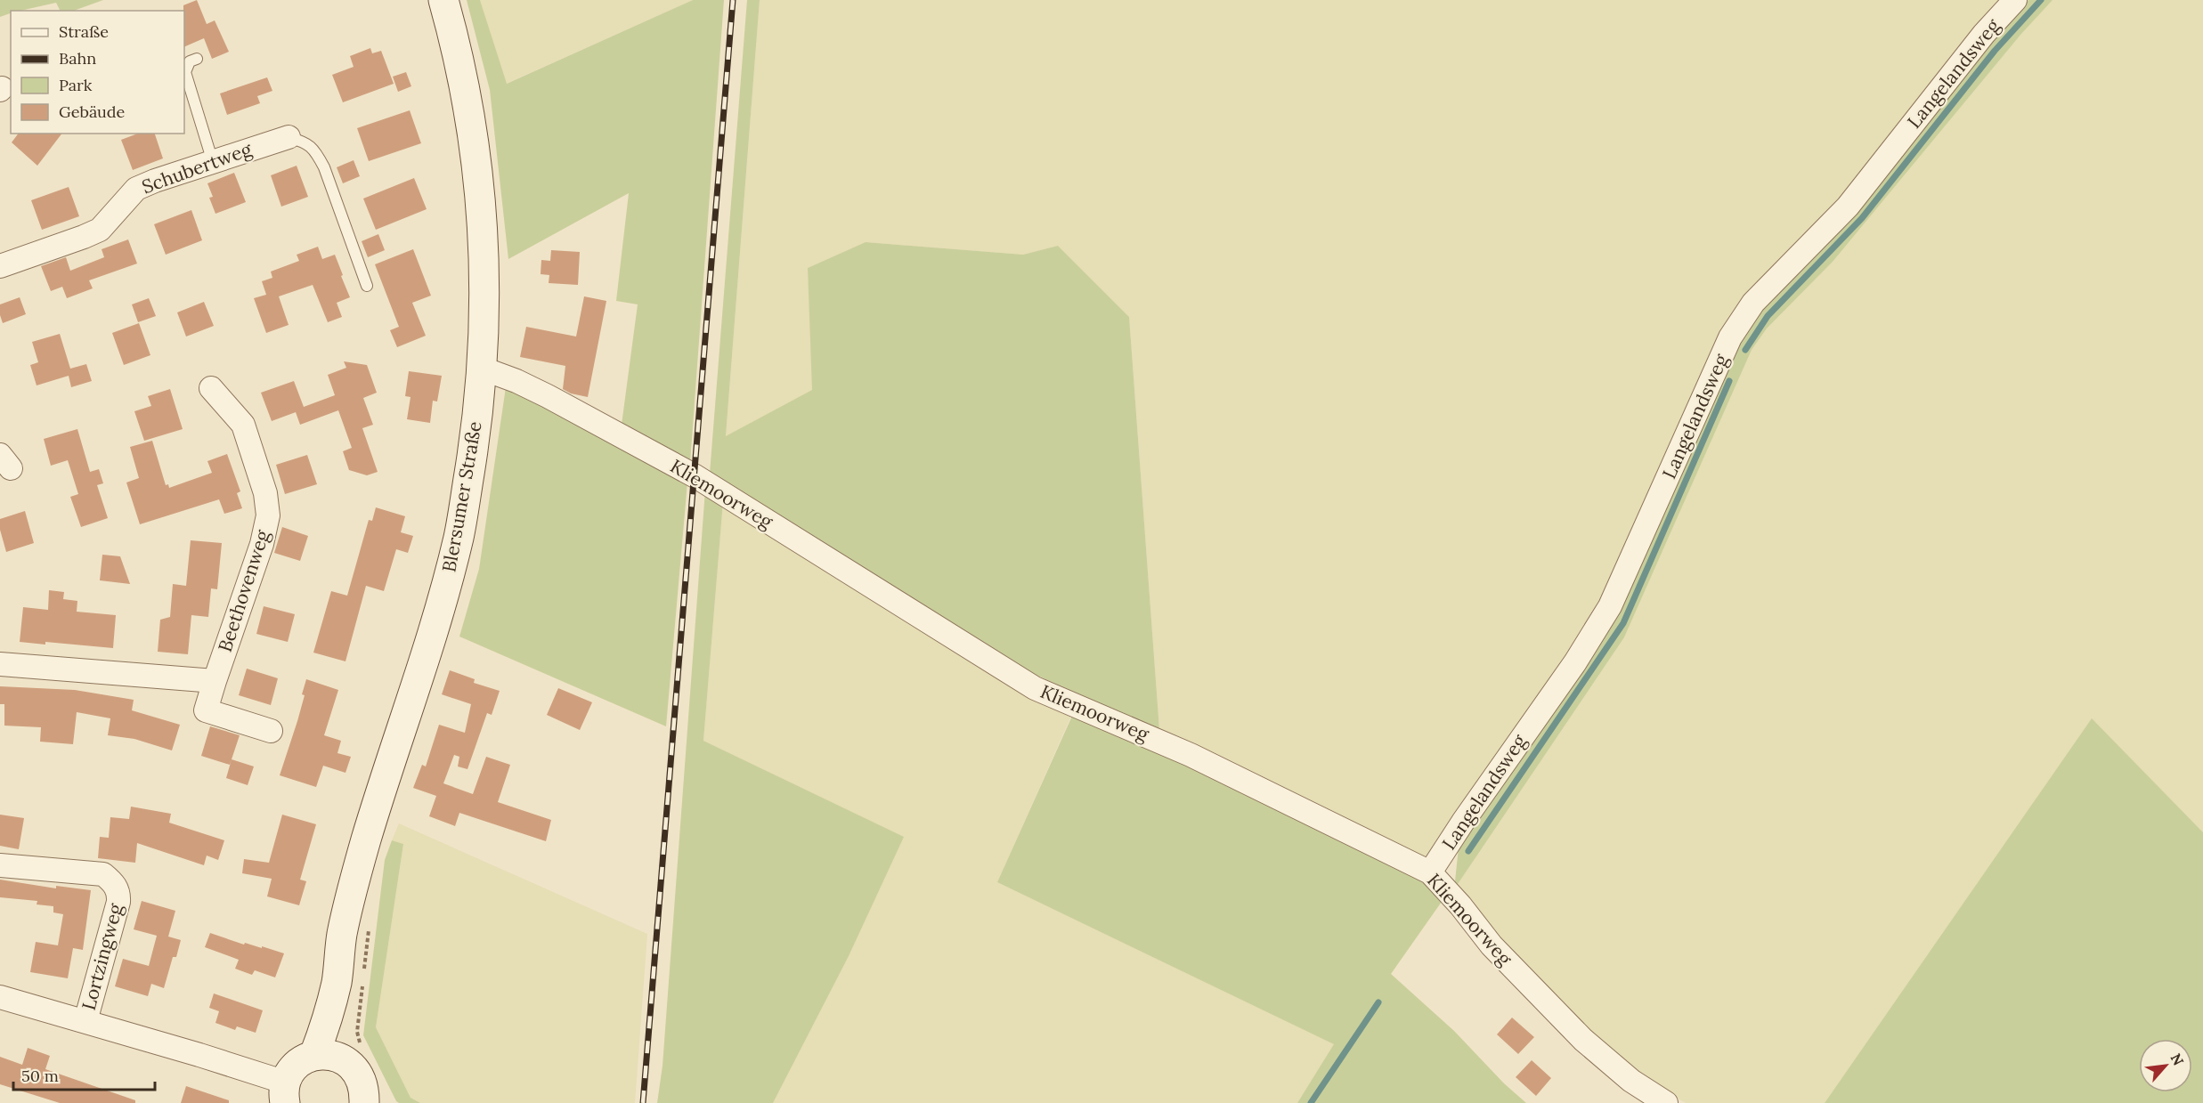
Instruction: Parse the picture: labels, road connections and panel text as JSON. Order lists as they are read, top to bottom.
{
  "streets": {
    "main road": ["Blersumer Straße"],
    "street": [
      "Langelandsweg",
      "Schubertweg",
      "Kliemoorweg",
      "Beethovenweg",
      "Lortzingweg"
    ]
  },
  "crossings": [
    ["Langelandsweg", "Kliemoorweg"],
    ["Kliemoorweg", "Blersumer Straße"]
  ],
  "legend": [
    "Straße",
    "Bahn",
    "Park",
    "Gebäude"
  ],
  "scale_bar": "50 m",
  "north": "top right"
}
